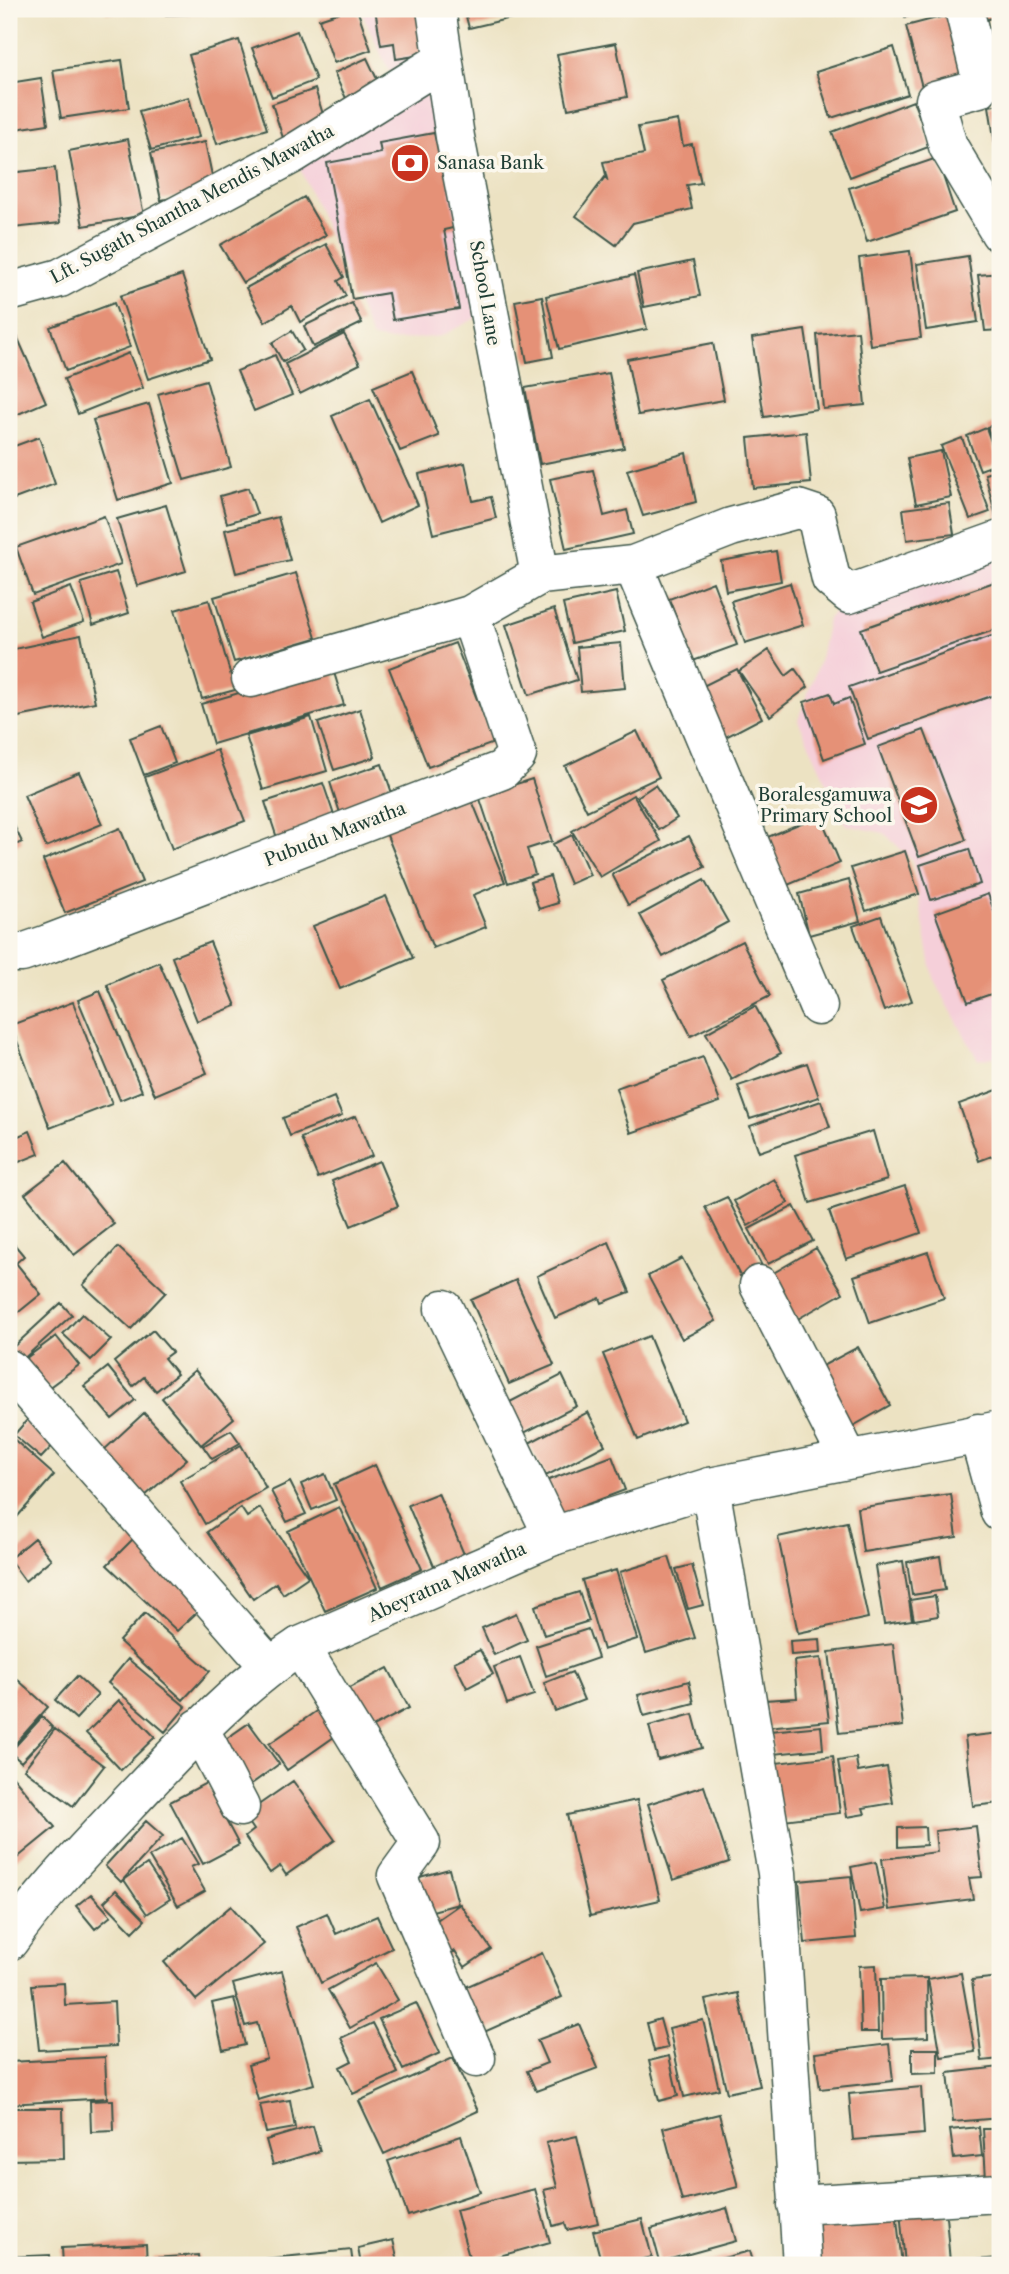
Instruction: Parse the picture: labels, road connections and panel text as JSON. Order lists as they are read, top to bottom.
{
  "streets": {
    "street": [
      "Lft. Sugath Shantha Mendis Mawatha",
      "School Lane",
      "Pubudu Mawatha",
      "Abeyratna Mawatha"
    ]
  },
  "crossings": [
    ["Lft. Sugath Shantha Mendis Mawatha", "School Lane"]
  ],
  "places": {
    "bank": ["Sanasa Bank"],
    "school or university": ["Boralesgamuwa Primary School"]
  }
}
